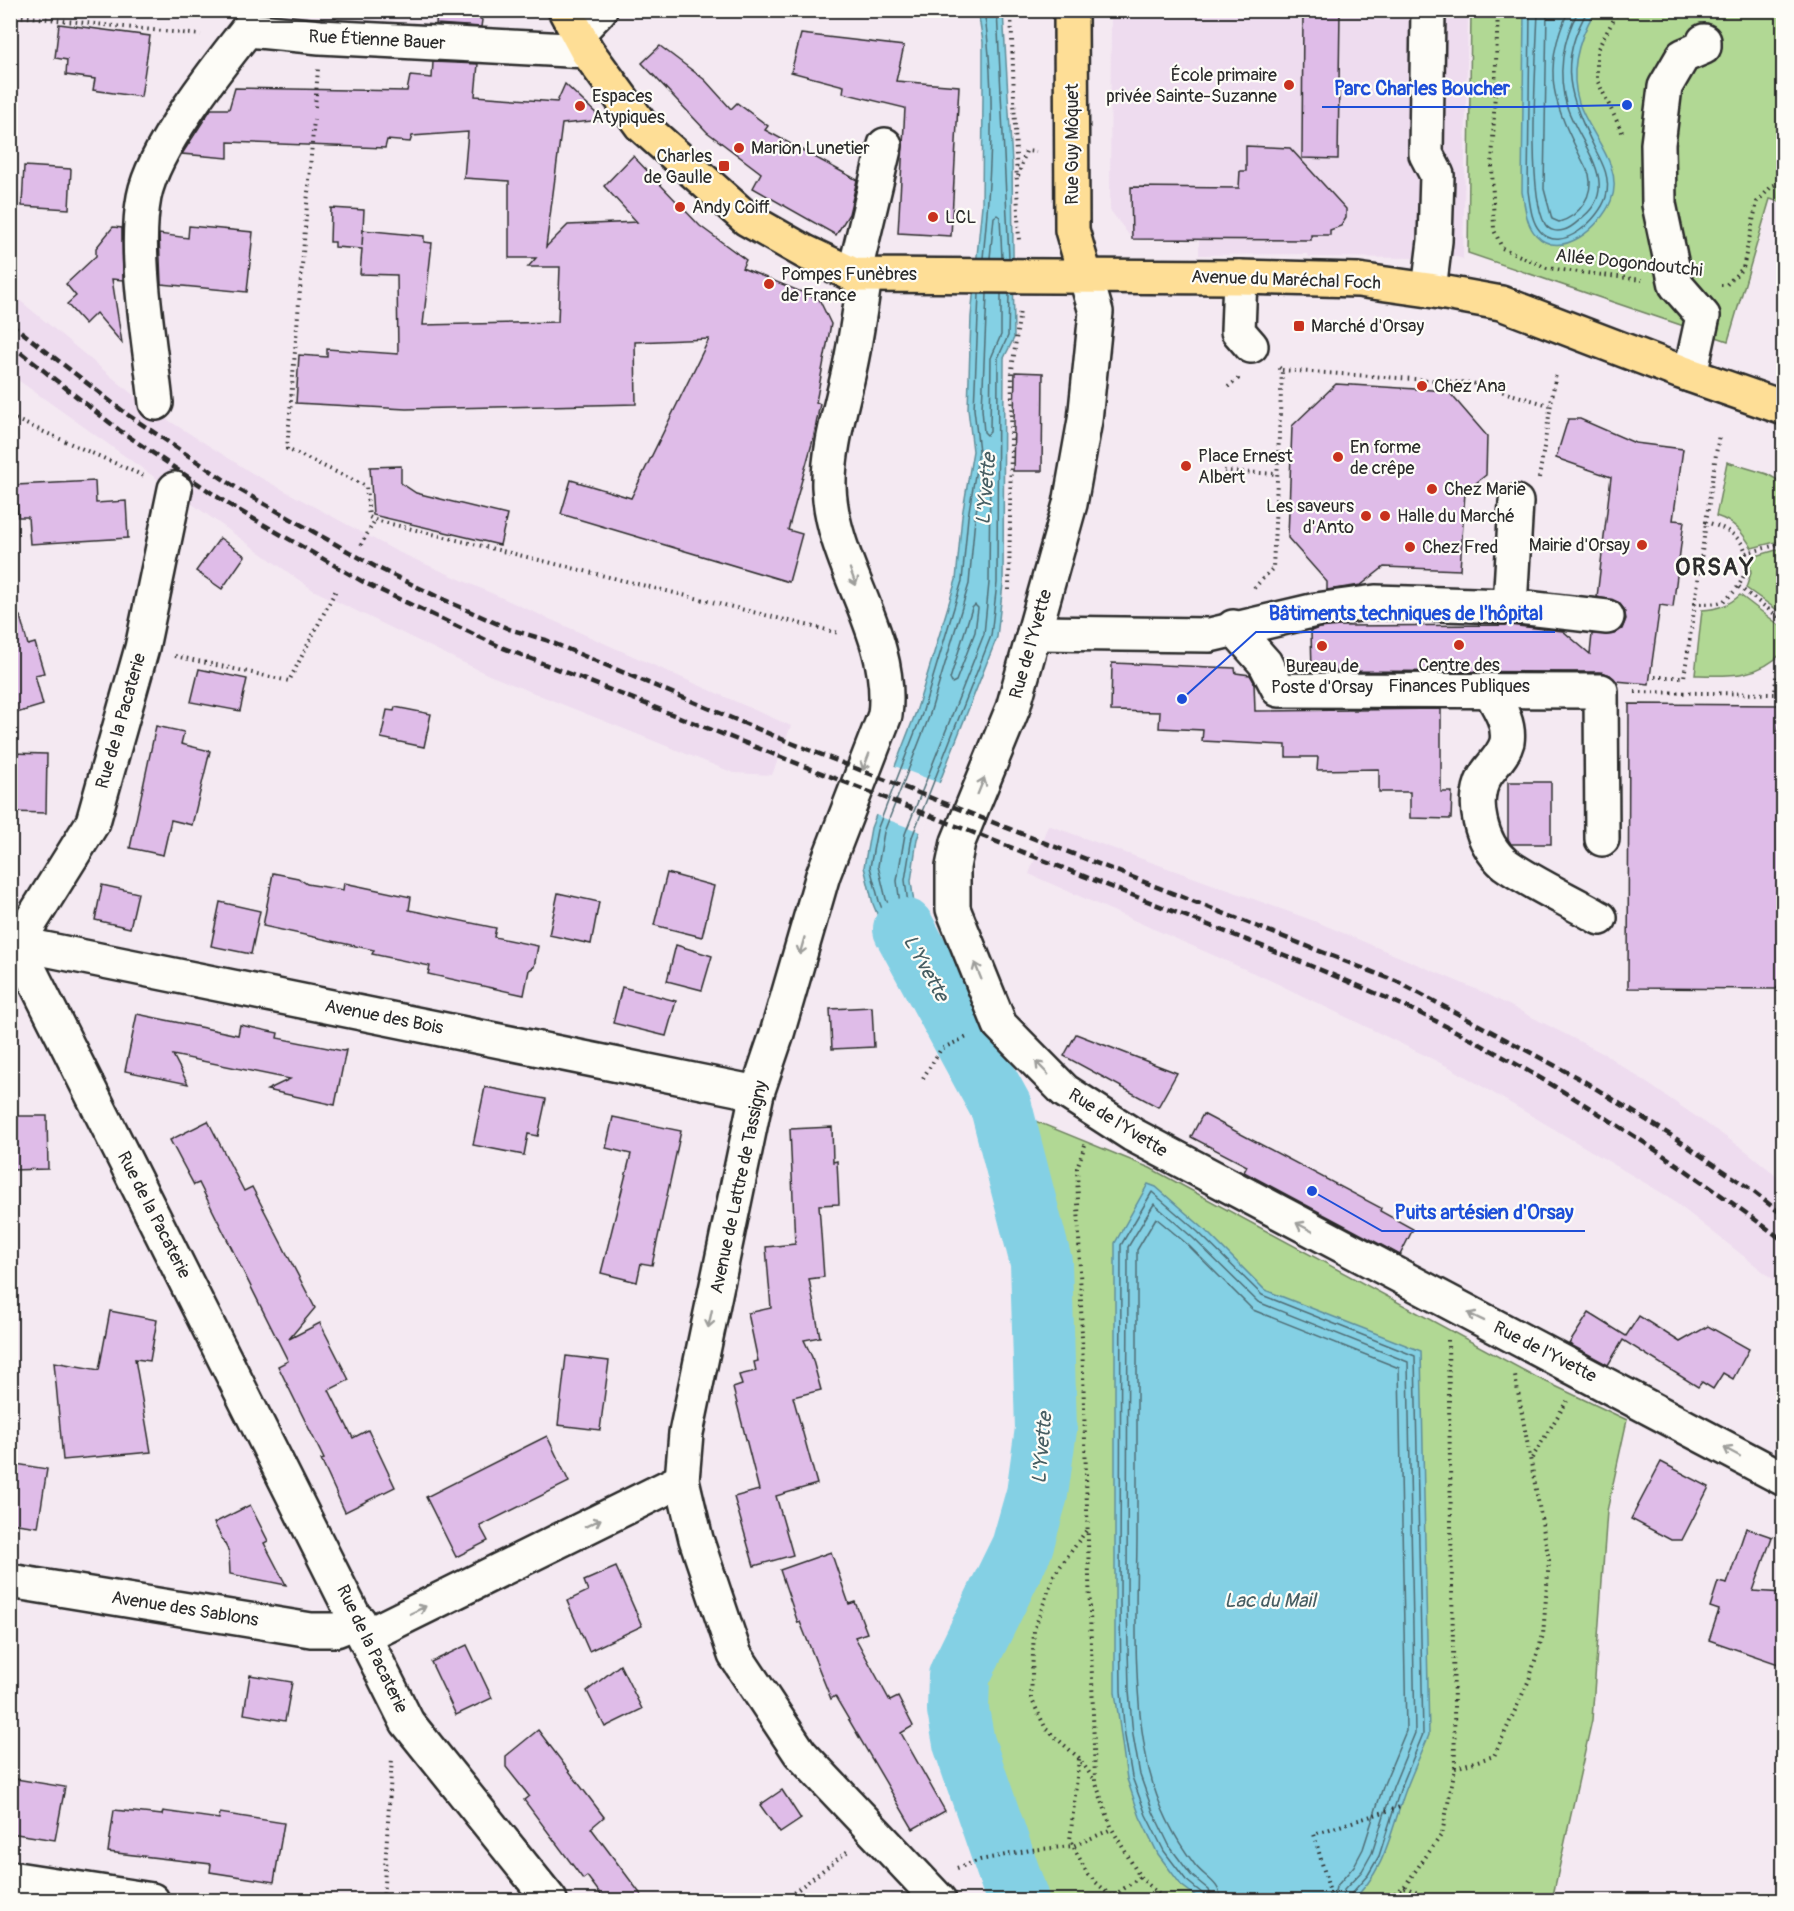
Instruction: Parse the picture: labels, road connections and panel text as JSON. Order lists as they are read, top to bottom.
{
  "streets": {
    "main road": ["Rue Guy Môquet", "Avenue du Maréchal Foch"],
    "street": [
      "Rue Étienne Bauer",
      "Rue de l'Yvette",
      "Rue de la Pacaterie",
      "Avenue des Bois",
      "Avenue de Lattre de Tassigny",
      "Avenue des Sablons"
    ],
    "path": ["Allée Dogondoutchi"]
  },
  "crossings": [
    ["Rue Guy Môquet", "Avenue du Maréchal Foch"],
    ["Rue Guy Môquet", "Rue de l'Yvette"],
    ["Avenue du Maréchal Foch", "Rue de l'Yvette"],
    ["Avenue du Maréchal Foch", "Avenue de Lattre de Tassigny"],
    ["Rue de la Pacaterie", "Avenue des Bois"],
    ["Rue de la Pacaterie", "Avenue des Sablons"],
    ["Avenue des Bois", "Avenue de Lattre de Tassigny"],
    ["Avenue de Lattre de Tassigny", "Avenue des Sablons"]
  ],
  "one_way": ["Rue de l'Yvette", "Avenue de Lattre de Tassigny", "Avenue des Sablons"],
  "districts": ["ORSAY"],
  "water": ["L'Yvette", "Lac du Mail"],
  "places": {
    "other": [
      "École primaire privée Sainte-Suzanne",
      "Parc Charles Boucher",
      "Espaces Atypiques",
      "Marion Lunetier",
      "Andy Coiff",
      "LCL",
      "Pompes Funèbres de France",
      "Chez Ana",
      "En forme de crêpe",
      "Place Ernest Albert",
      "Chez Marie",
      "Les saveurs d'Anto",
      "Halle du Marché",
      "Mairie d'Orsay",
      "Chez Fred",
      "Centre des Finances Publiques",
      "Bureau de Poste d'Orsay",
      "Bâtiments techniques de l'hôpital",
      "Puits artésien d'Orsay"
    ],
    "transit": ["Charles de Gaulle", "Marché d'Orsay"]
  }
}
